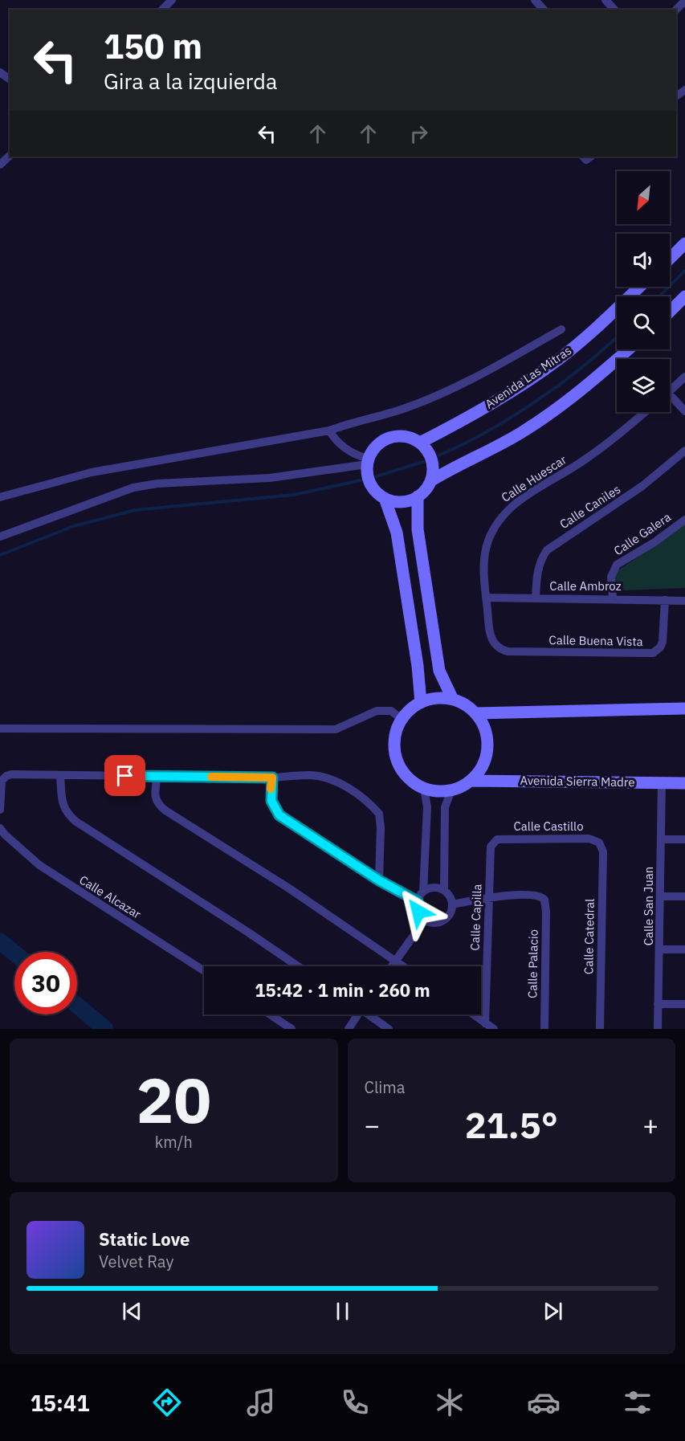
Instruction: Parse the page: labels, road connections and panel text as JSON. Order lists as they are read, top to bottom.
{
  "streets": {
    "street": [
      "Avenida Las Mitras",
      "Calle Huescar",
      "Calle Caniles",
      "Calle Galera",
      "Calle Ambroz",
      "Calle Buena Vista",
      "Avenida Sierra Madre",
      "Calle Castillo",
      "Calle Alcazar",
      "Calle San Juan",
      "Calle Capilla",
      "Calle Catedral",
      "Calle Palacio"
    ]
  },
  "crossings": [
    ["Calle Huescar", "Calle Ambroz"],
    ["Calle Huescar", "Calle Buena Vista"],
    ["Calle Caniles", "Calle Ambroz"],
    ["Calle Galera", "Calle Ambroz"],
    ["Calle Ambroz", "Calle Buena Vista"],
    ["Avenida Sierra Madre", "Calle San Juan"],
    ["Calle Castillo", "Calle Capilla"],
    ["Calle Castillo", "Calle Catedral"],
    ["Calle Capilla", "Calle Palacio"]
  ],
  "north": "bottom left",
  "page": {
    "turn": ["150 m", "Gira a la izquierda"],
    "limit": "30",
    "trip": "15:42 · 1 min · 260 m",
    "tile": [
      ["20", "km/h"],
      "Clima"
    ],
    "heat": ["−", "21.5°", "+"],
    "song": ["Static Love", "Velvet Ray"],
    "tabs": "15:41"
  }
}
